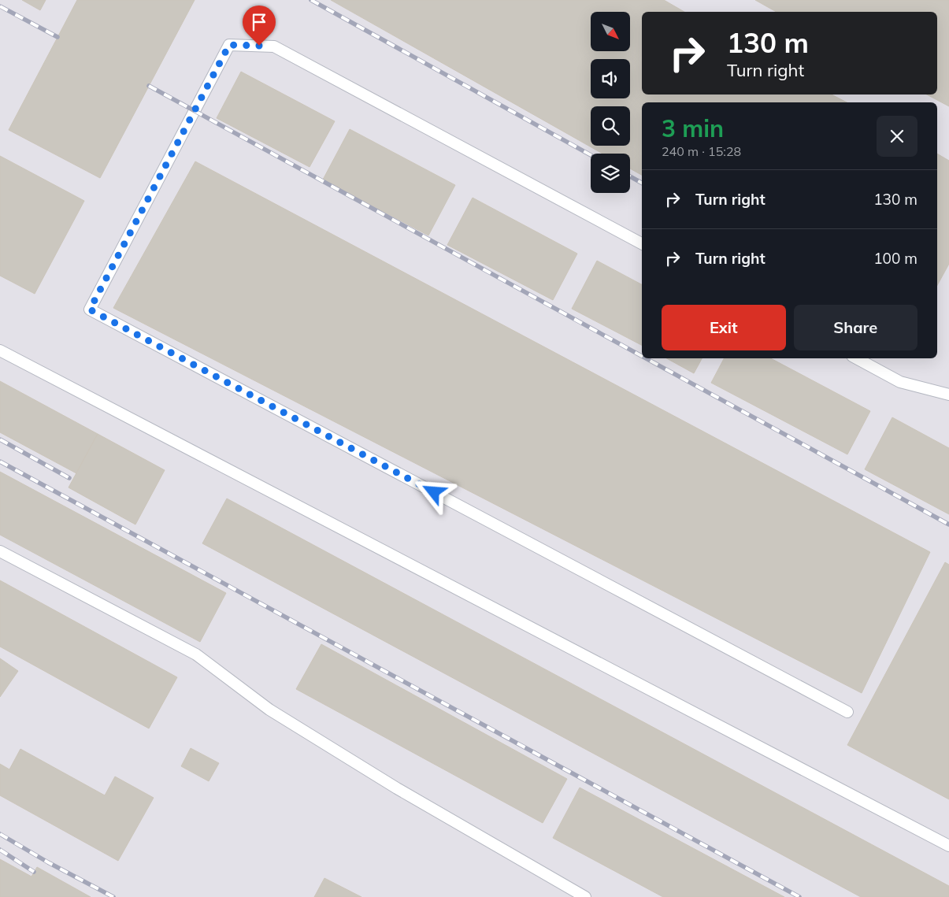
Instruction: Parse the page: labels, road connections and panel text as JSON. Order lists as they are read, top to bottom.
{
  "north": "bottom right",
  "page": {
    "turn": ["130 m", "Turn right"],
    "heading": ["3 min", "240 m · 15:28"],
    "list": [
      {
        "name": "Turn right",
        "value": "130 m"
      },
      {
        "name": "Turn right",
        "value": "100 m"
      }
    ],
    "buttons": ["Exit", "Share"]
  }
}
